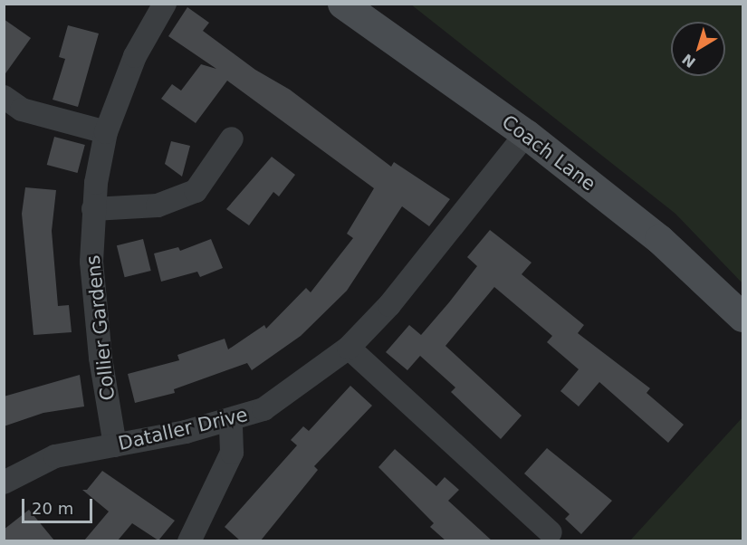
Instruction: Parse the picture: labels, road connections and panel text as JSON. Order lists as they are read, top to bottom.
{
  "streets": {
    "street": ["Coach Lane", "Collier Gardens", "Dataller Drive"]
  },
  "crossings": [
    ["Coach Lane", "Dataller Drive"],
    ["Collier Gardens", "Dataller Drive"]
  ],
  "scale_bar": "20 m",
  "north": "bottom left"
}
